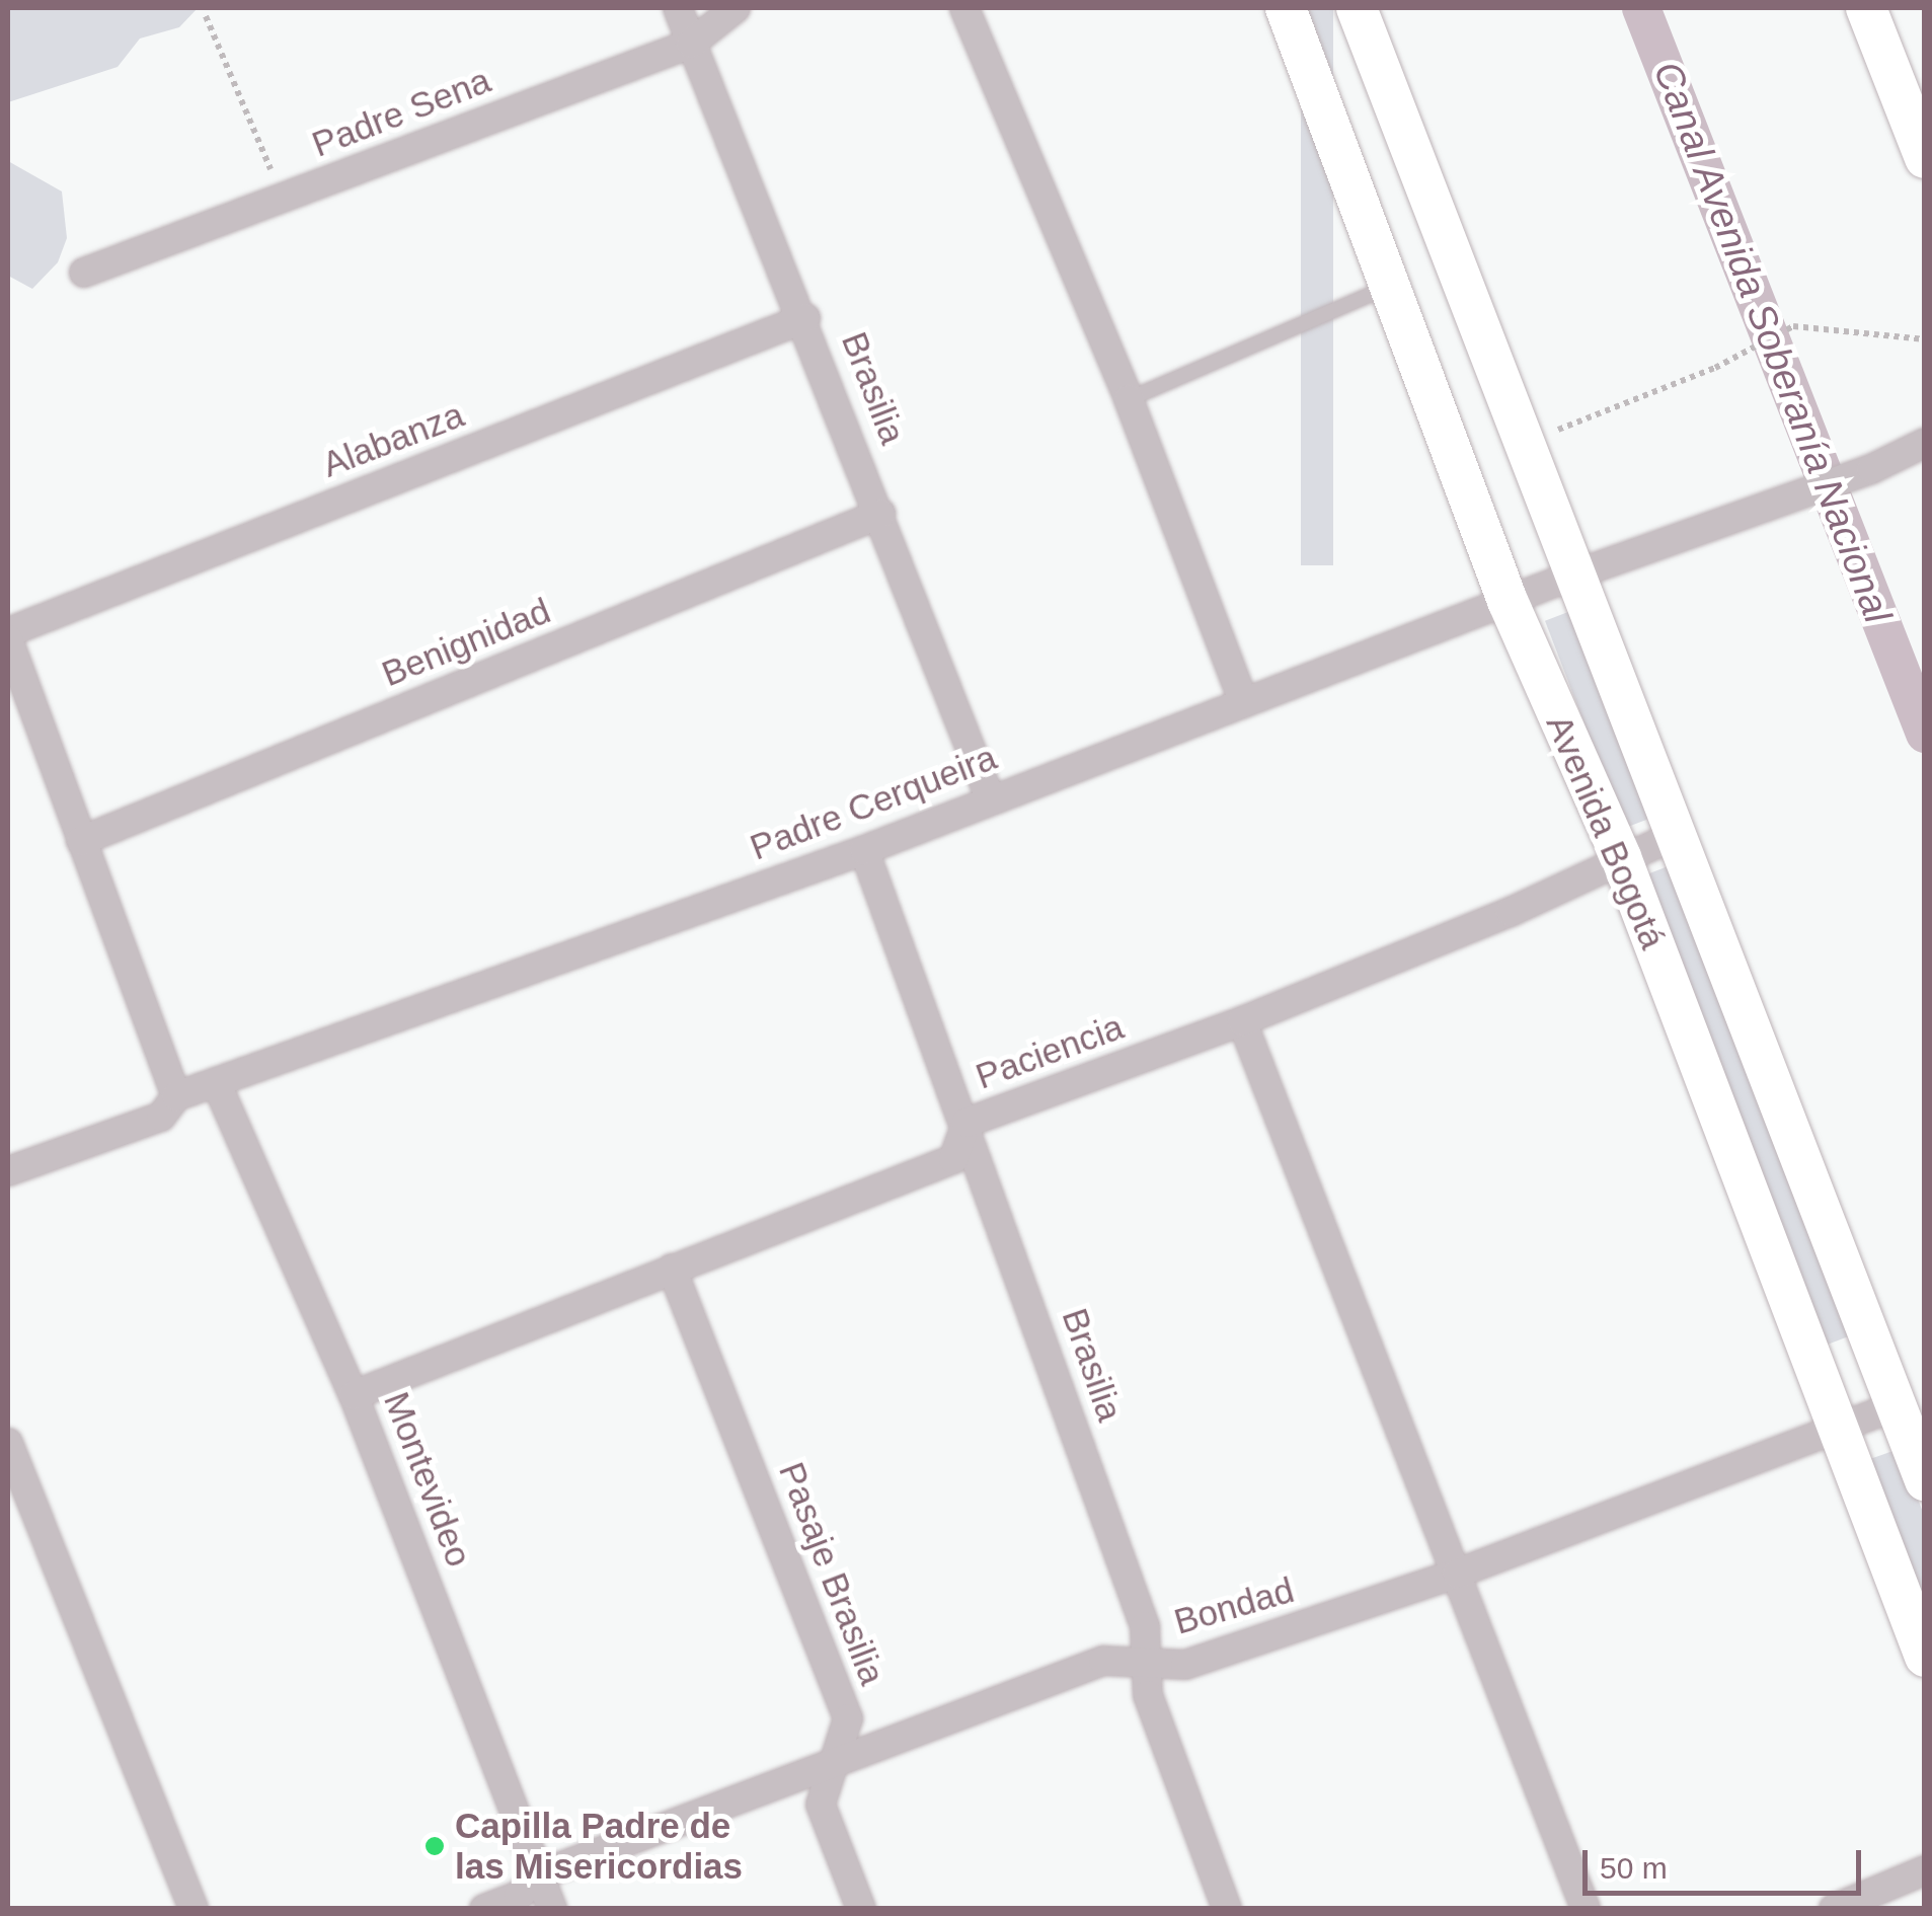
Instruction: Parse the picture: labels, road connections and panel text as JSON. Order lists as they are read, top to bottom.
{
  "streets": {
    "main road": ["Avenida Bogotá"],
    "street": [
      "Padre Sena",
      "Brasilia",
      "Alabanza",
      "Benignidad",
      "Padre Cerqueira",
      "Paciencia",
      "Montevideo",
      "Pasaje Brasilia",
      "Bondad"
    ]
  },
  "crossings": [
    ["Padre Sena", "Brasilia"],
    ["Brasilia", "Alabanza"],
    ["Brasilia", "Benignidad"],
    ["Brasilia", "Padre Cerqueira"],
    ["Brasilia", "Paciencia"],
    ["Brasilia", "Bondad"],
    ["Padre Cerqueira", "Avenida Bogotá"],
    ["Padre Cerqueira", "Montevideo"],
    ["Avenida Bogotá", "Paciencia"],
    ["Avenida Bogotá", "Bondad"],
    ["Paciencia", "Montevideo"],
    ["Paciencia", "Pasaje Brasilia"],
    ["Montevideo", "Bondad"],
    ["Pasaje Brasilia", "Bondad"]
  ],
  "water": ["Canal Avenida Soberanía Nacional"],
  "places": ["Capilla Padre de las Misericordias"],
  "scale_bar": "50 m"
}
